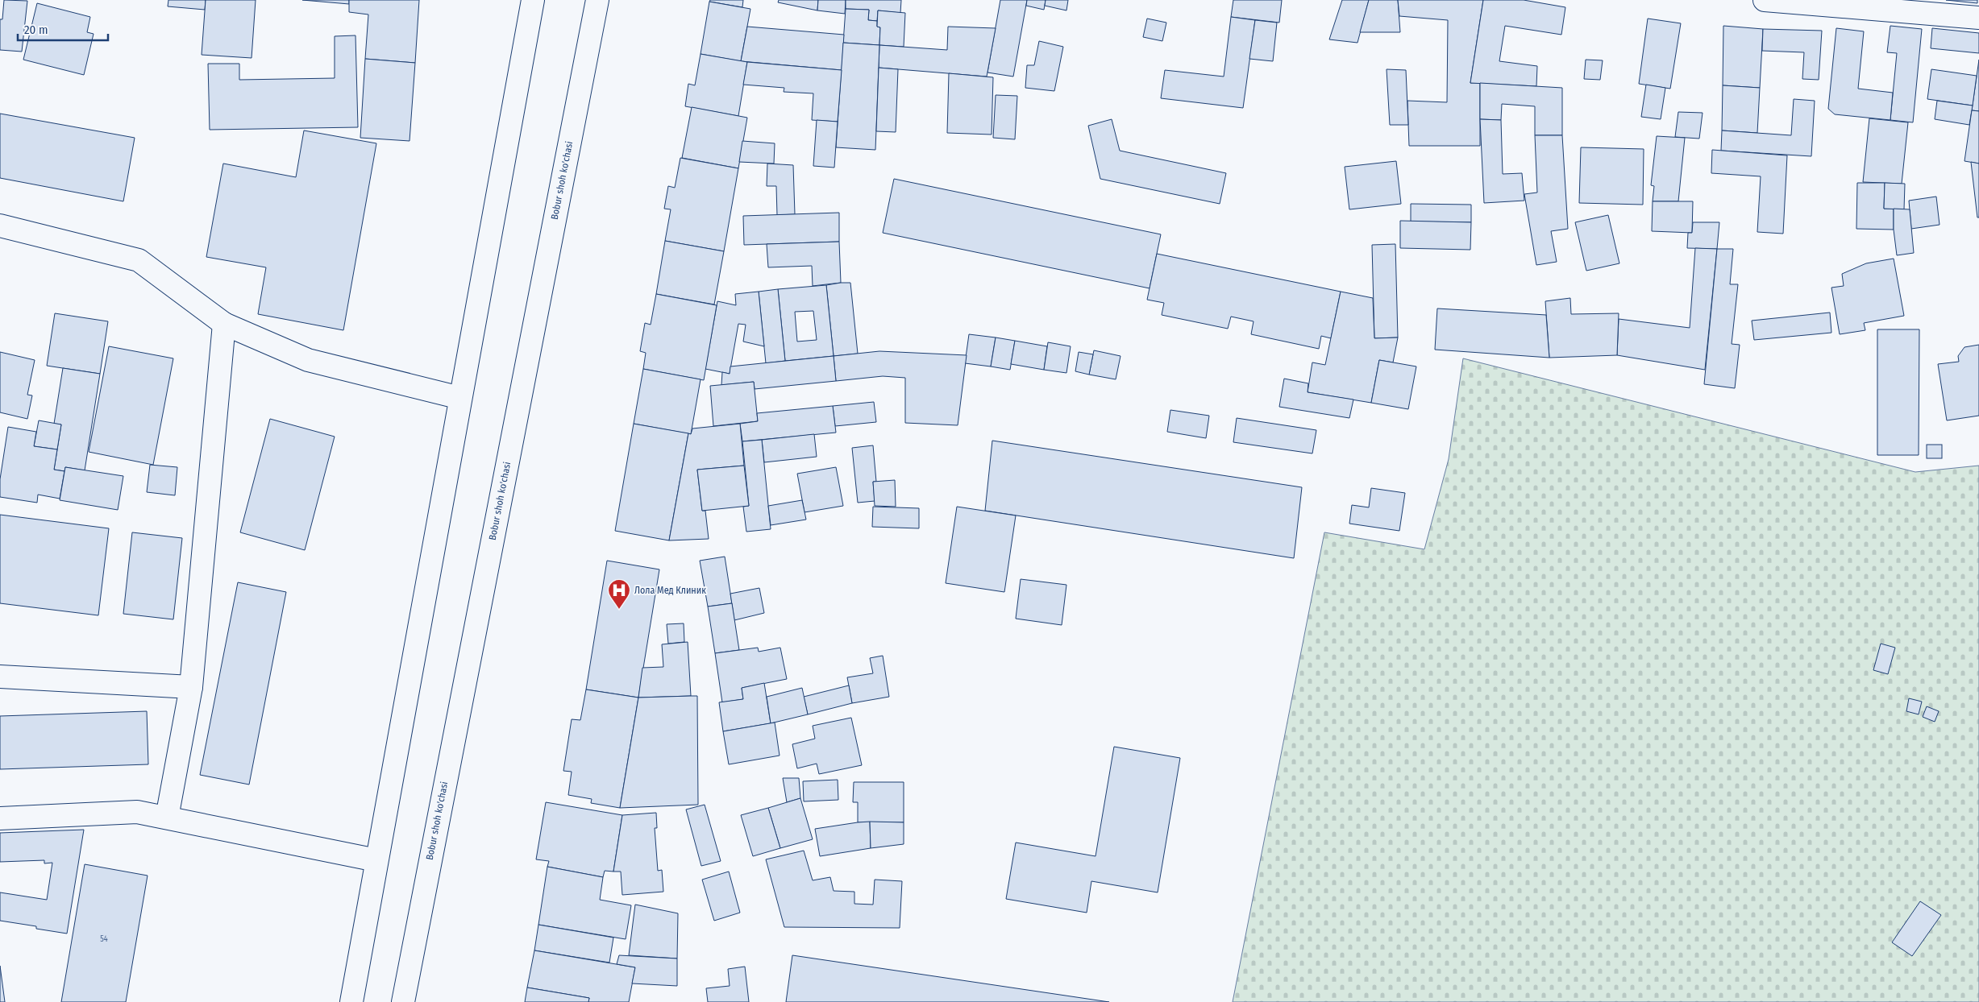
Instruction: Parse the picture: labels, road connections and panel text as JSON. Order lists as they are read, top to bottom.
{
  "streets": {
    "main road": ["Bobur shoh ko'chasi"]
  },
  "places": {
    "hospital": ["Лола Мед Клиник"]
  },
  "house_numbers": ["54"],
  "scale_bar": "20 m"
}
